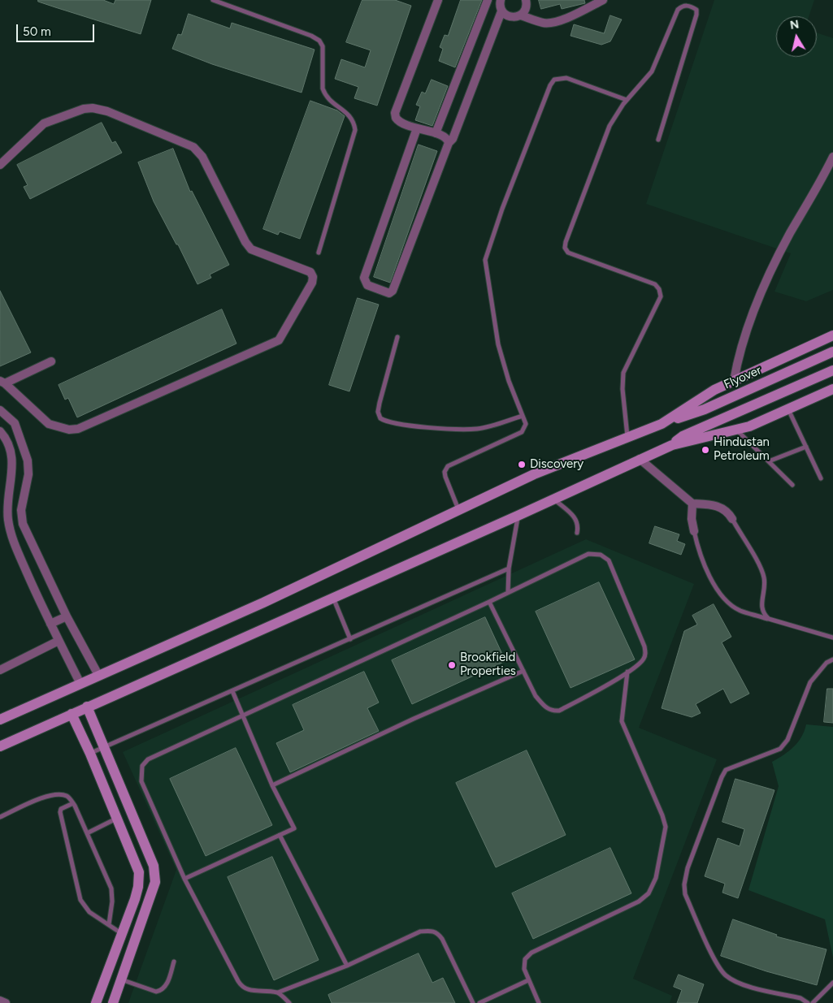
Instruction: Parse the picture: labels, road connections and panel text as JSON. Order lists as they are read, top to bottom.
{
  "streets": {
    "main road": ["Flyover"]
  },
  "places": ["Hindustan Petroleum", "Discovery", "Brookfield Properties"],
  "scale_bar": "50 m",
  "north": "top"
}
